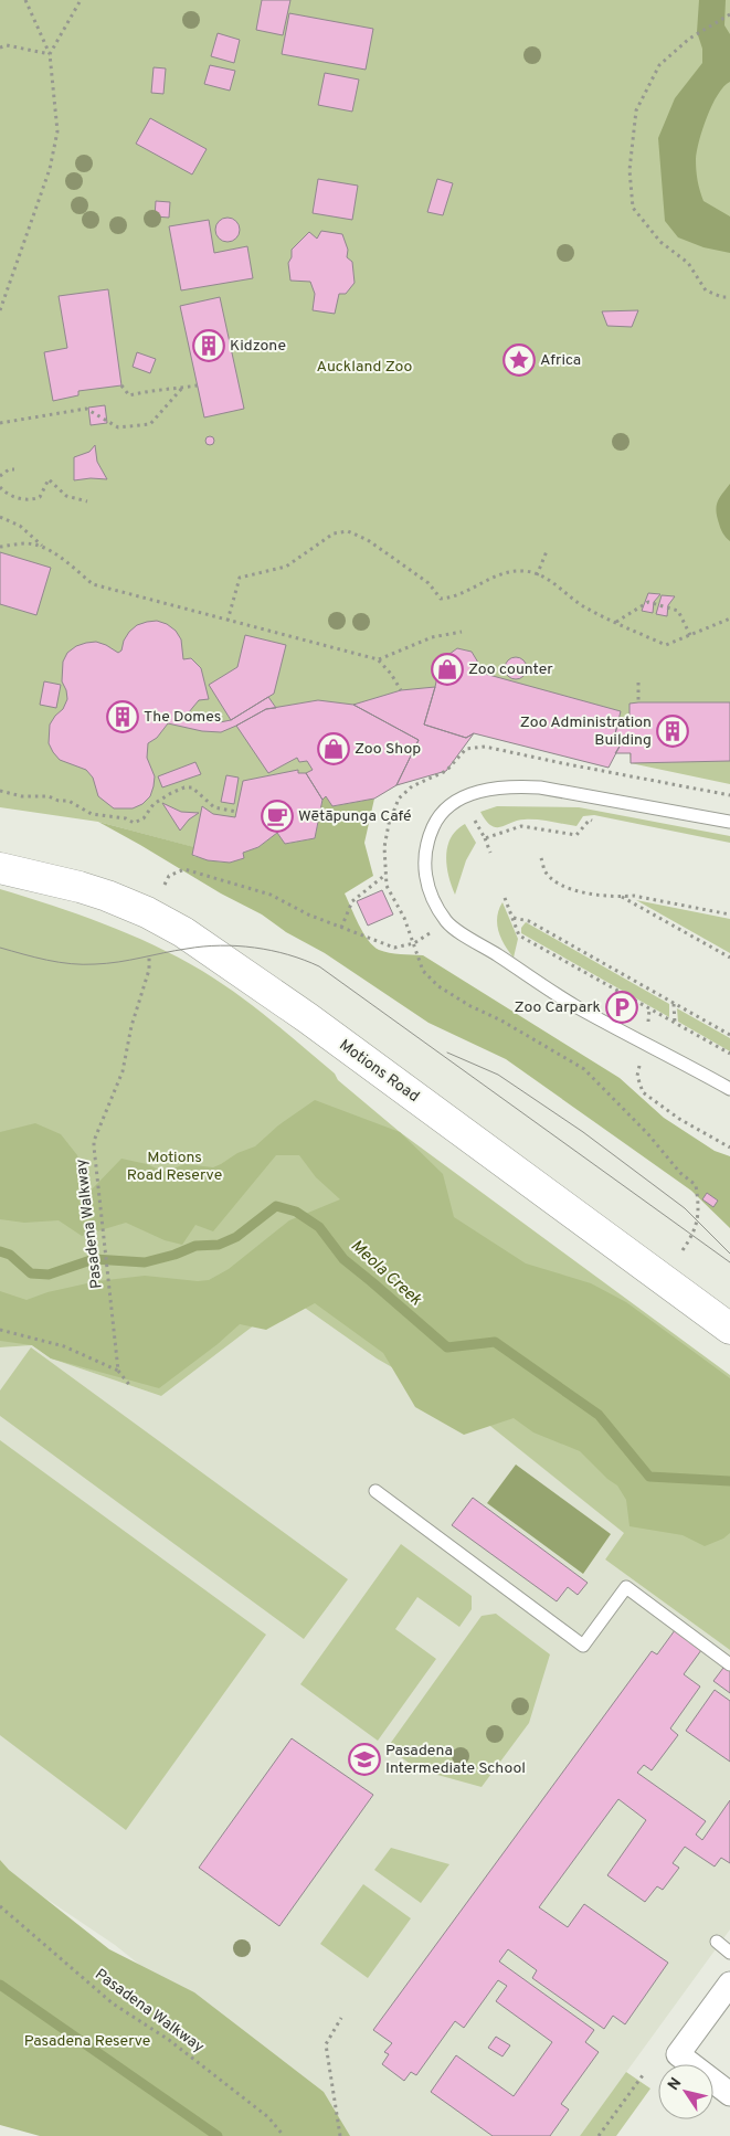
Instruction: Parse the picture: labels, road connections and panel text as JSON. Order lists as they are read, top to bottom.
{
  "streets": {
    "main road": ["Motions Road"],
    "path": ["Pasadena Walkway"]
  },
  "water": ["Meola Creek"],
  "parks": ["Auckland Zoo", "Motions Road Reserve", "Pasadena Reserve"],
  "places": {
    "building": ["Kidzone", "The Domes", "Zoo Administration Building"],
    "place": ["Africa"],
    "shop": ["Zoo counter", "Zoo Shop"],
    "cafe": ["Wētāpunga Café"],
    "parking": ["Zoo Carpark"],
    "school or university": ["Pasadena Intermediate School"]
  },
  "north": "top left"
}
